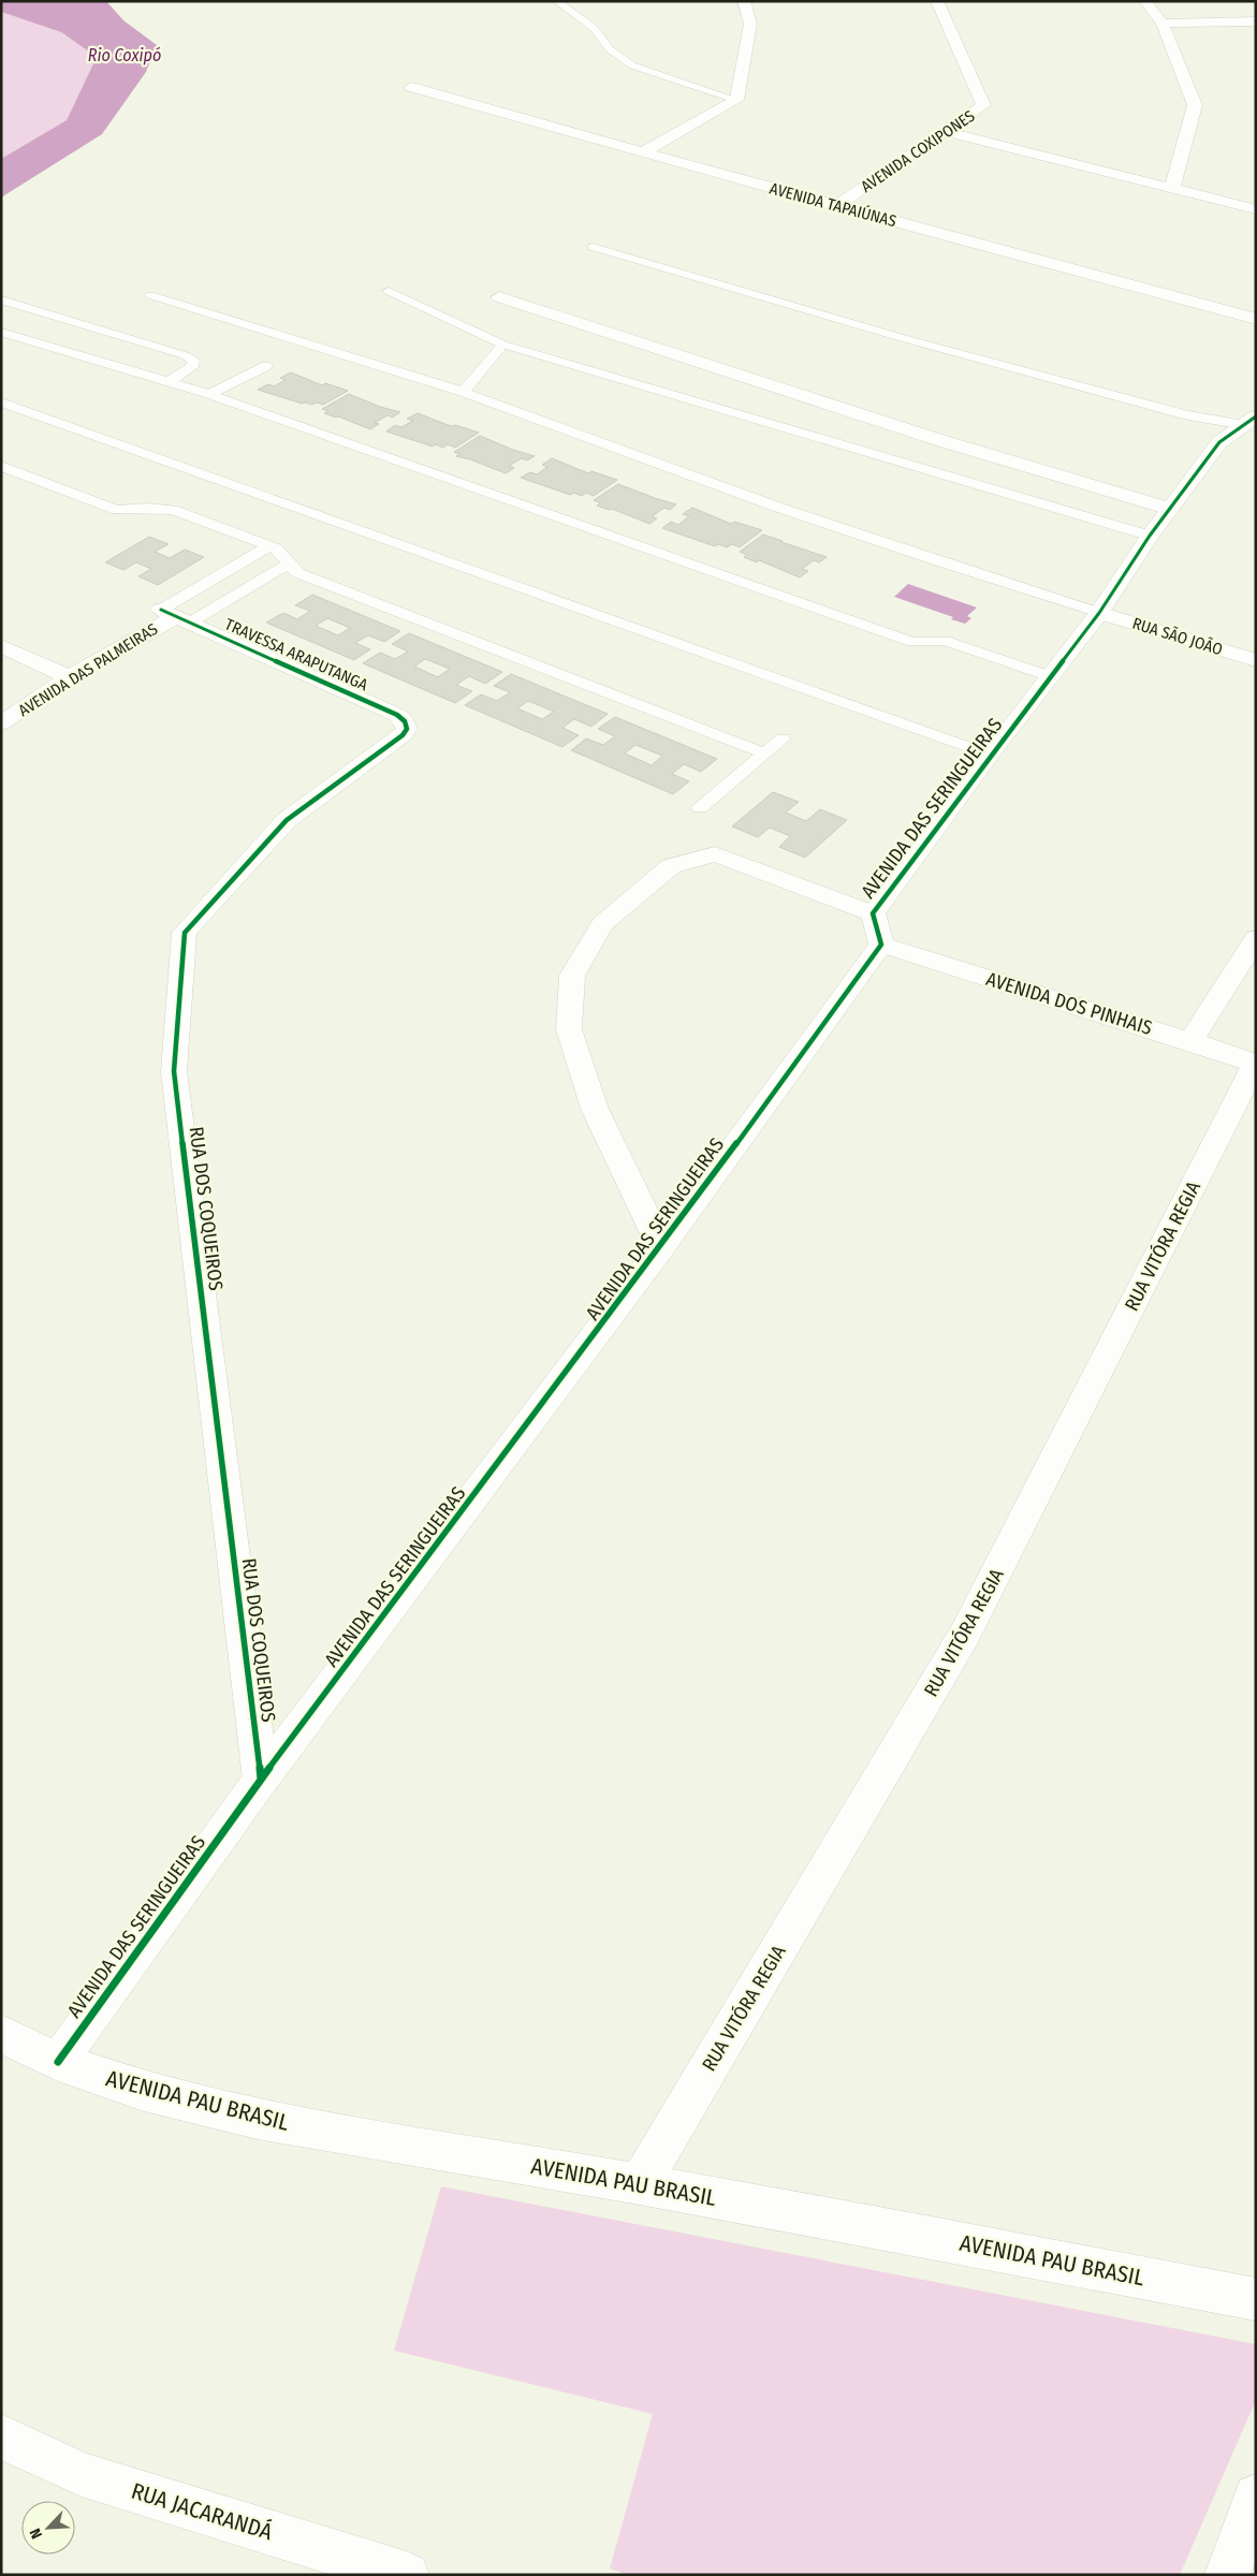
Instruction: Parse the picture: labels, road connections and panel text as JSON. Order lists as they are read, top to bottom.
{
  "streets": {
    "street": [
      "AVENIDA COXIPONES",
      "AVENIDA TAPAIÚNAS",
      "RUA SÃO JOÃO",
      "TRAVESSA ARAPUTANGA",
      "AVENIDA DAS PALMEIRAS",
      "AVENIDA DAS SERINGUEIRAS",
      "AVENIDA DOS PINHAIS",
      "RUA DOS COQUEIROS",
      "RUA VITÓRA REGIA",
      "AVENIDA PAU BRASIL",
      "RUA JACARANDÁ"
    ]
  },
  "crossings": [
    ["AVENIDA COXIPONES", "AVENIDA TAPAIÚNAS"],
    ["RUA SÃO JOÃO", "AVENIDA DAS SERINGUEIRAS"],
    ["TRAVESSA ARAPUTANGA", "AVENIDA DAS PALMEIRAS"],
    ["TRAVESSA ARAPUTANGA", "RUA DOS COQUEIROS"],
    ["AVENIDA DAS SERINGUEIRAS", "AVENIDA DOS PINHAIS"],
    ["AVENIDA DAS SERINGUEIRAS", "RUA DOS COQUEIROS"],
    ["AVENIDA DAS SERINGUEIRAS", "AVENIDA PAU BRASIL"],
    ["AVENIDA DOS PINHAIS", "RUA VITÓRA REGIA"],
    ["RUA VITÓRA REGIA", "AVENIDA PAU BRASIL"]
  ],
  "water": ["Rio Coxipó"],
  "north": "bottom left"
}
